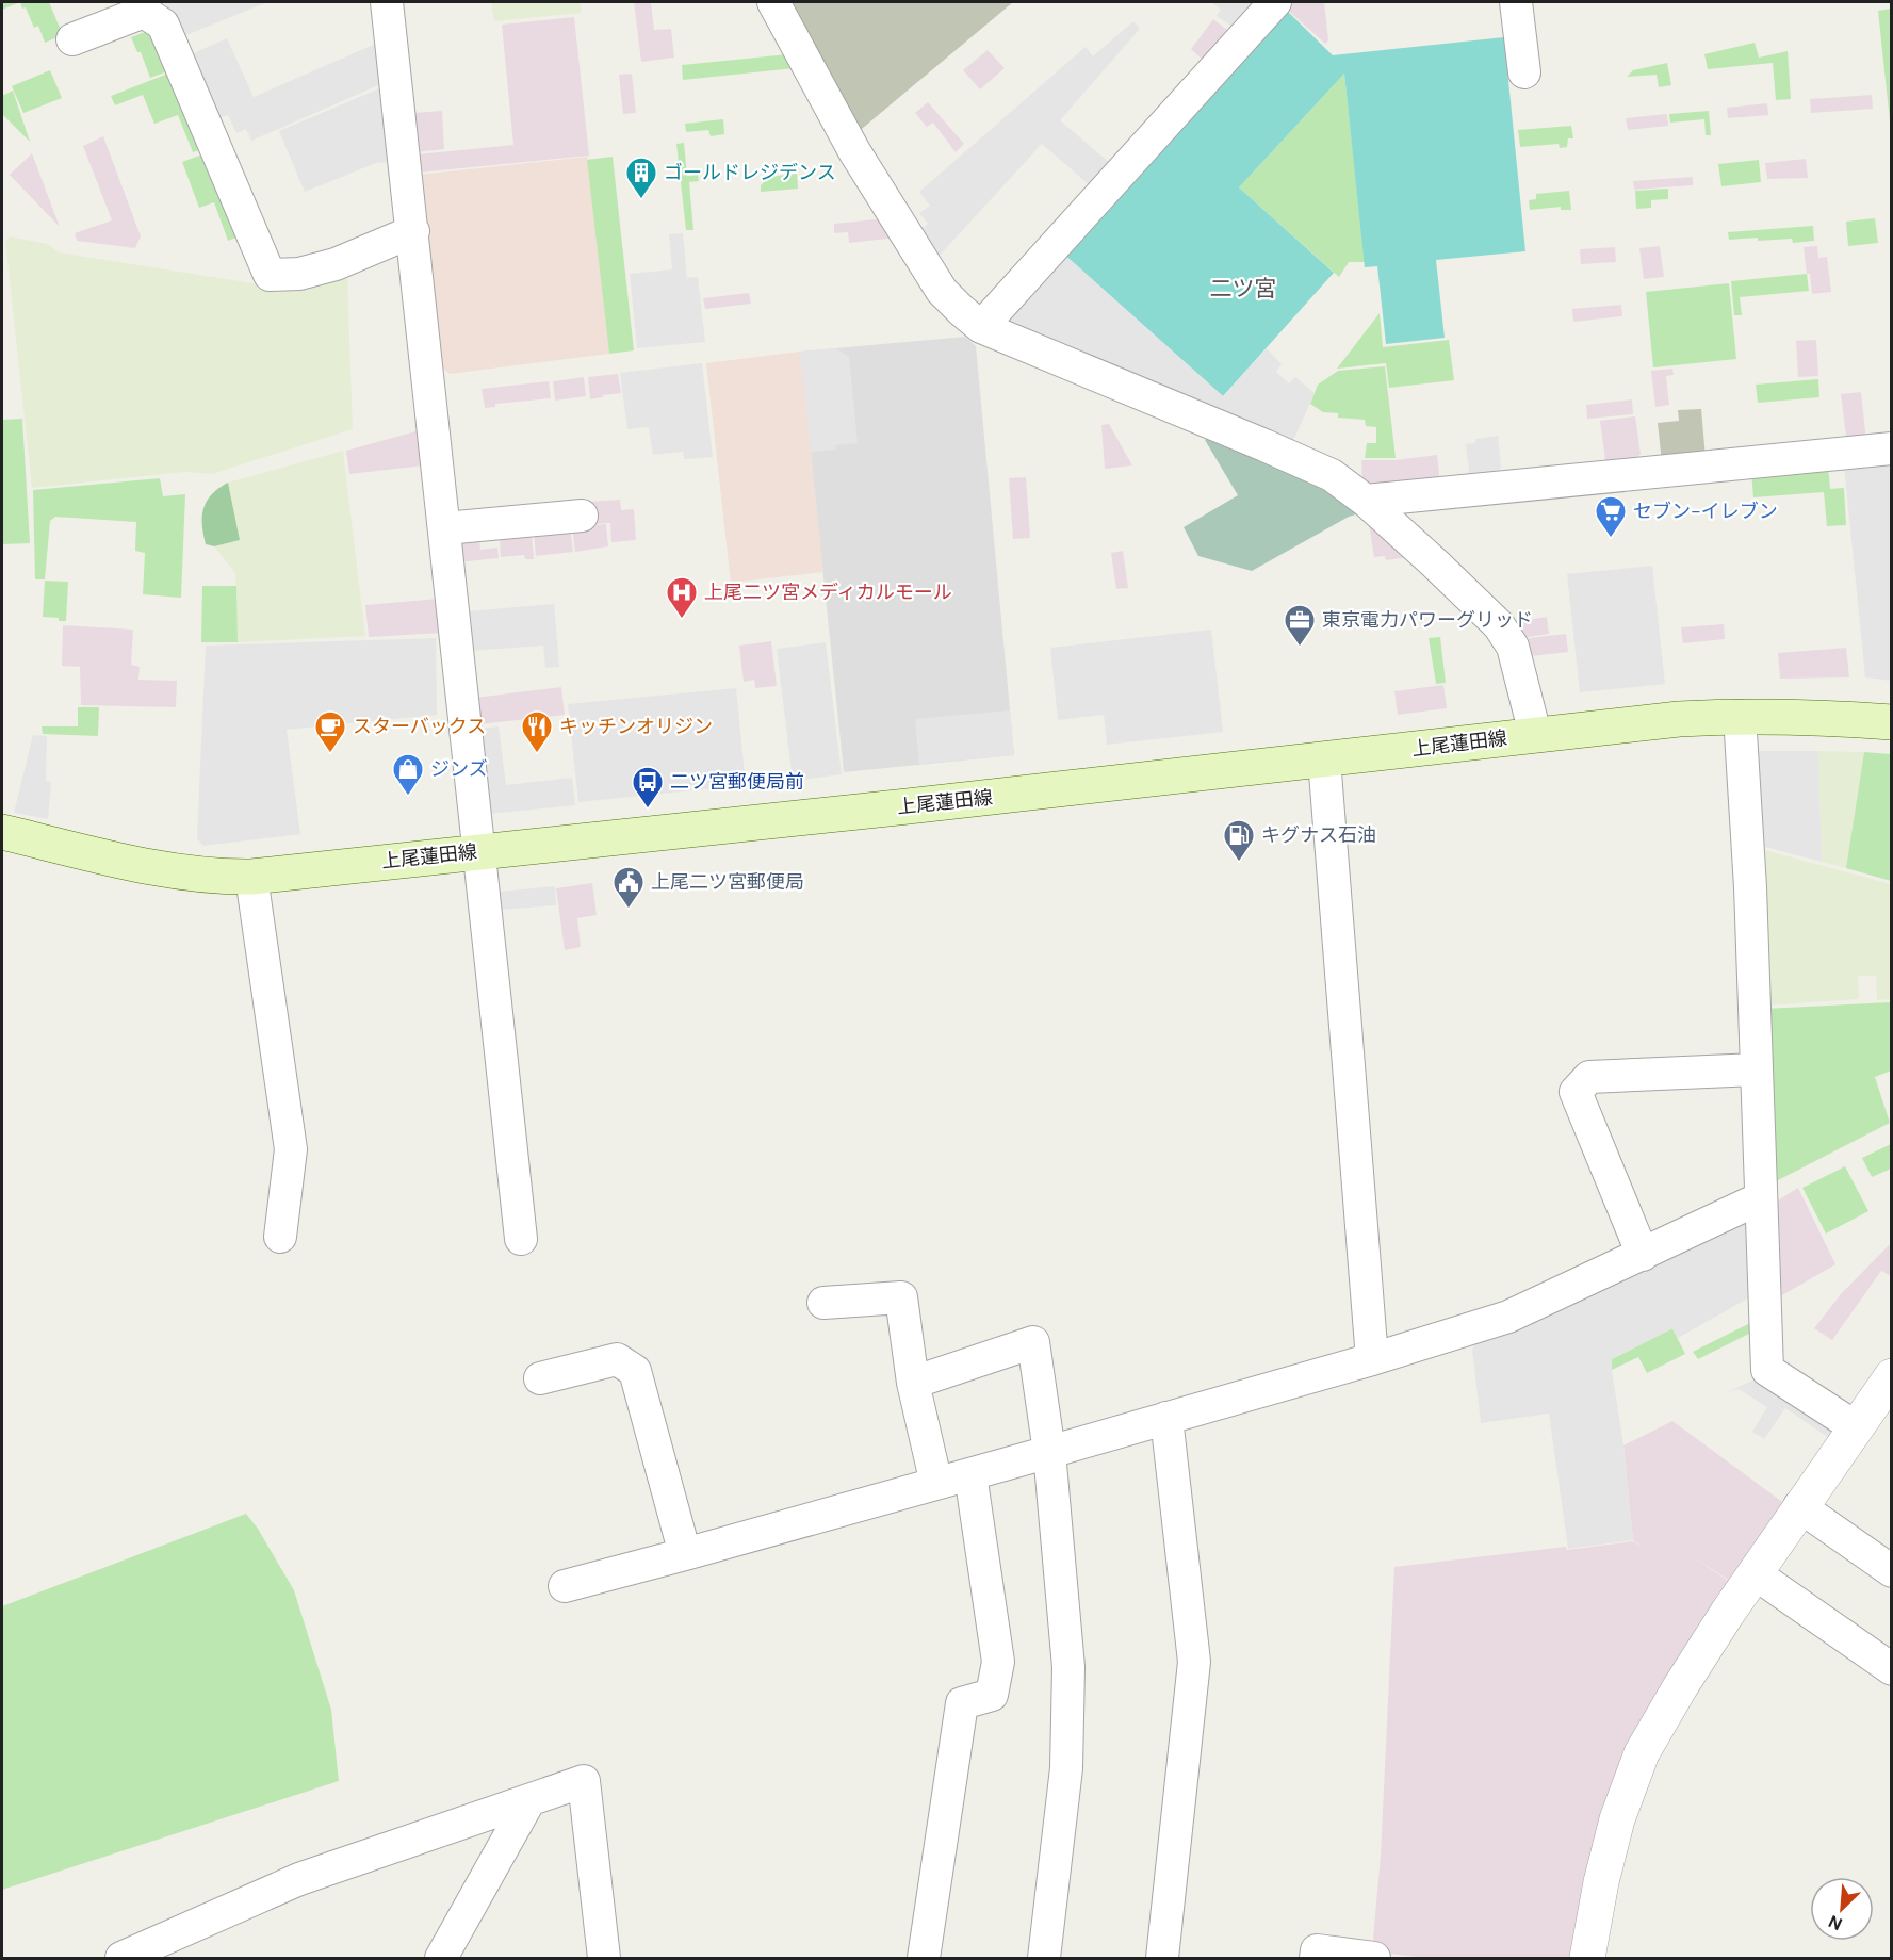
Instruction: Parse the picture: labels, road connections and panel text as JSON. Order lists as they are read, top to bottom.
{
  "streets": {
    "main road": ["上尾蓮田線"]
  },
  "districts": ["二ツ宮"],
  "places": {
    "building": ["ゴールドレジデンス"],
    "supermarket": ["セブン-イレブン"],
    "hospital": ["上尾二ツ宮メディカルモール"],
    "office": ["東京電力パワーグリッド"],
    "cafe": ["スターバックス"],
    "restaurant": ["キッチンオリジン"],
    "shop": ["ジンズ"],
    "bus stop": ["二ツ宮郵便局前"],
    "fuel station": ["キグナス石油"],
    "public building": ["上尾二ツ宮郵便局"]
  },
  "north": "bottom left"
}
